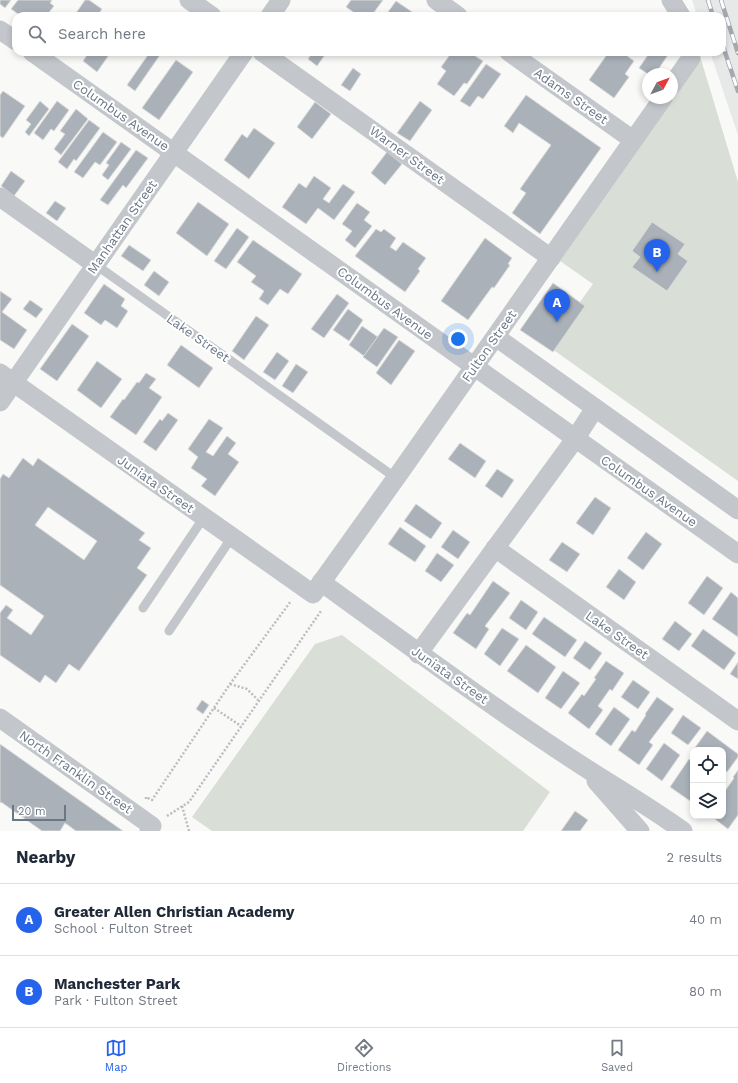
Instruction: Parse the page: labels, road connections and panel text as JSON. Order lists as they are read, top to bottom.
{
  "streets": {
    "street": [
      "Adams Street",
      "Columbus Avenue",
      "Warner Street",
      "Manhattan Street",
      "Lake Street",
      "Fulton Street",
      "Juniata Street",
      "North Franklin Street"
    ]
  },
  "crossings": [
    ["Adams Street", "Fulton Street"],
    ["Columbus Avenue", "Manhattan Street"],
    ["Columbus Avenue", "Fulton Street"],
    ["Warner Street", "Fulton Street"],
    ["Manhattan Street", "Lake Street"],
    ["Manhattan Street", "Juniata Street"],
    ["Lake Street", "Fulton Street"],
    ["Fulton Street", "Juniata Street"]
  ],
  "scale_bar": "20 m",
  "north": "top right",
  "page": {
    "search": "Search here",
    "pins": ["B", "A"],
    "scale": "20 m",
    "heading": ["Nearby", "2 results"],
    "list": [
      {
        "mark": "A",
        "name": "Greater Allen Christian Academy",
        "note": "School · Fulton Street",
        "value": "40 m"
      },
      {
        "mark": "B",
        "name": "Manchester Park",
        "note": "Park · Fulton Street",
        "value": "80 m"
      }
    ],
    "nav": ["Map", "Directions", "Saved"]
  }
}
